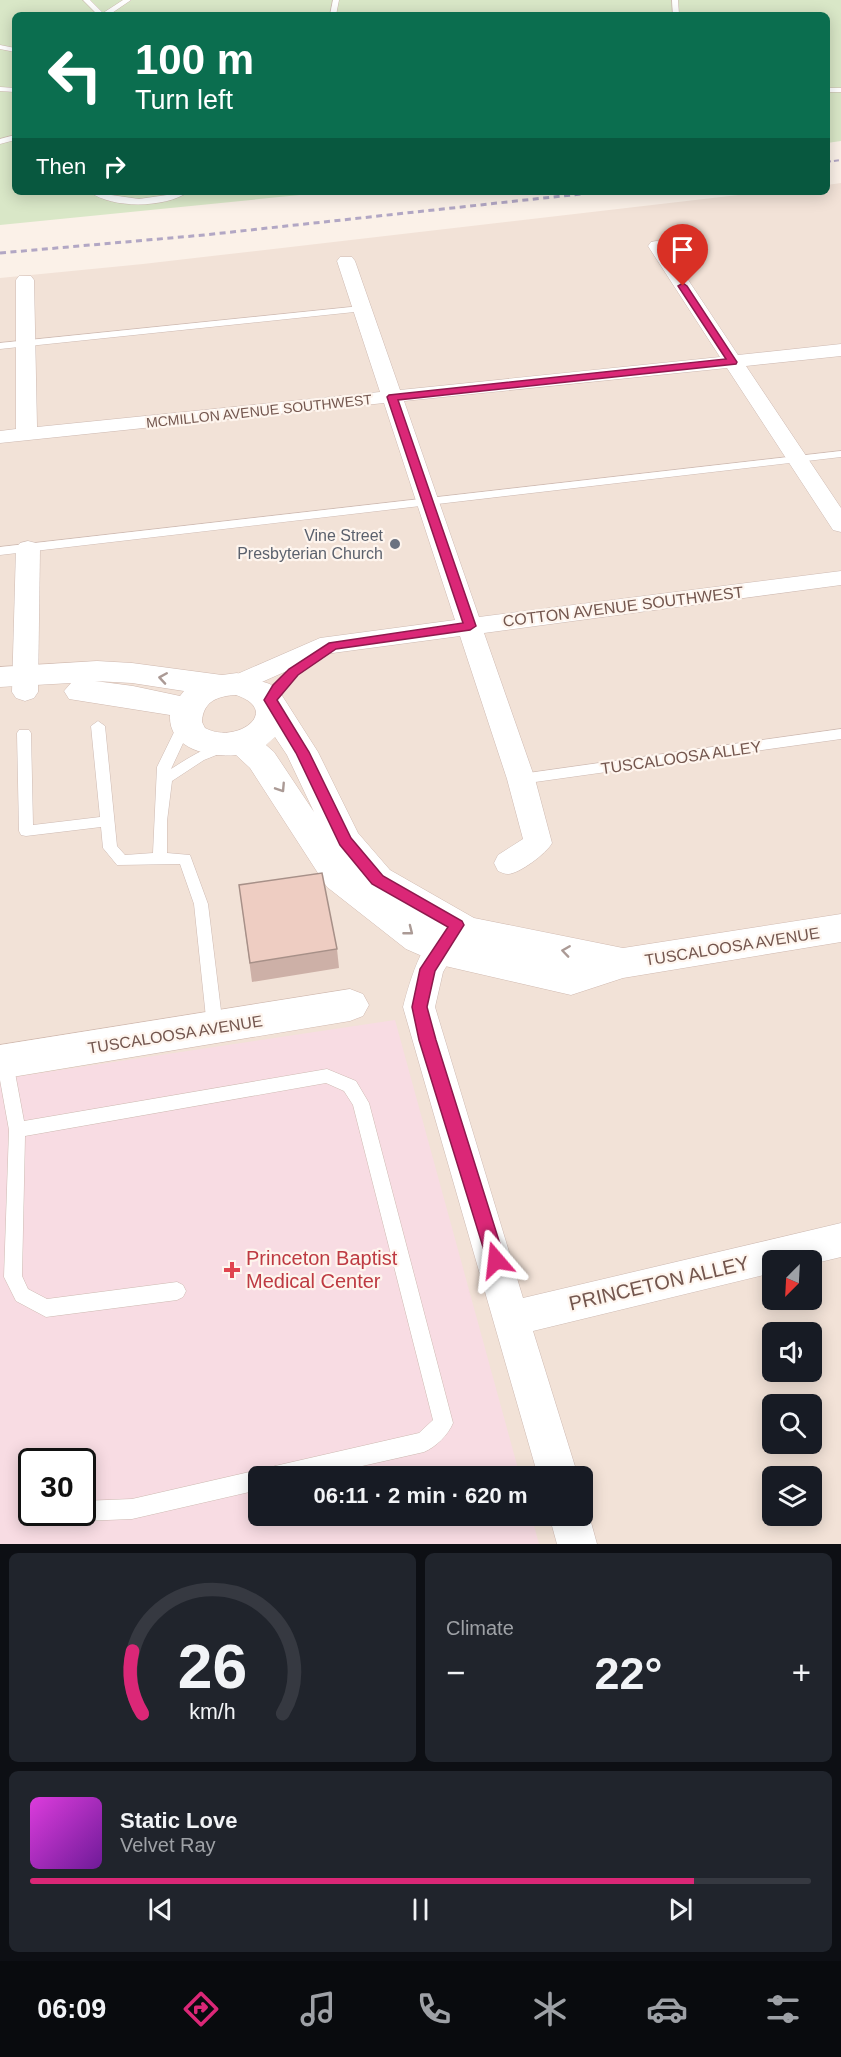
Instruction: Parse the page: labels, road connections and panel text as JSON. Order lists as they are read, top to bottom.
{
  "streets": {
    "street": [
      "MCMILLON AVENUE SOUTHWEST",
      "COTTON AVENUE SOUTHWEST",
      "TUSCALOOSA AVENUE",
      "PRINCETON ALLEY"
    ],
    "lane": ["TUSCALOOSA ALLEY"]
  },
  "places": {
    "other": ["Vine Street Presbyterian Church"],
    "health": ["Princeton Baptist Medical Center"]
  },
  "north": "bottom left",
  "page": {
    "turn": ["100 m", "Turn left"],
    "then": "Then",
    "limit": "30",
    "trip": "06:11 · 2 min · 620 m",
    "tile": "Climate",
    "heat": ["−", "22°", "+"],
    "song": ["Static Love", "Velvet Ray"],
    "tabs": "06:09",
    "gauge": ["26", "km/h"]
  }
}
